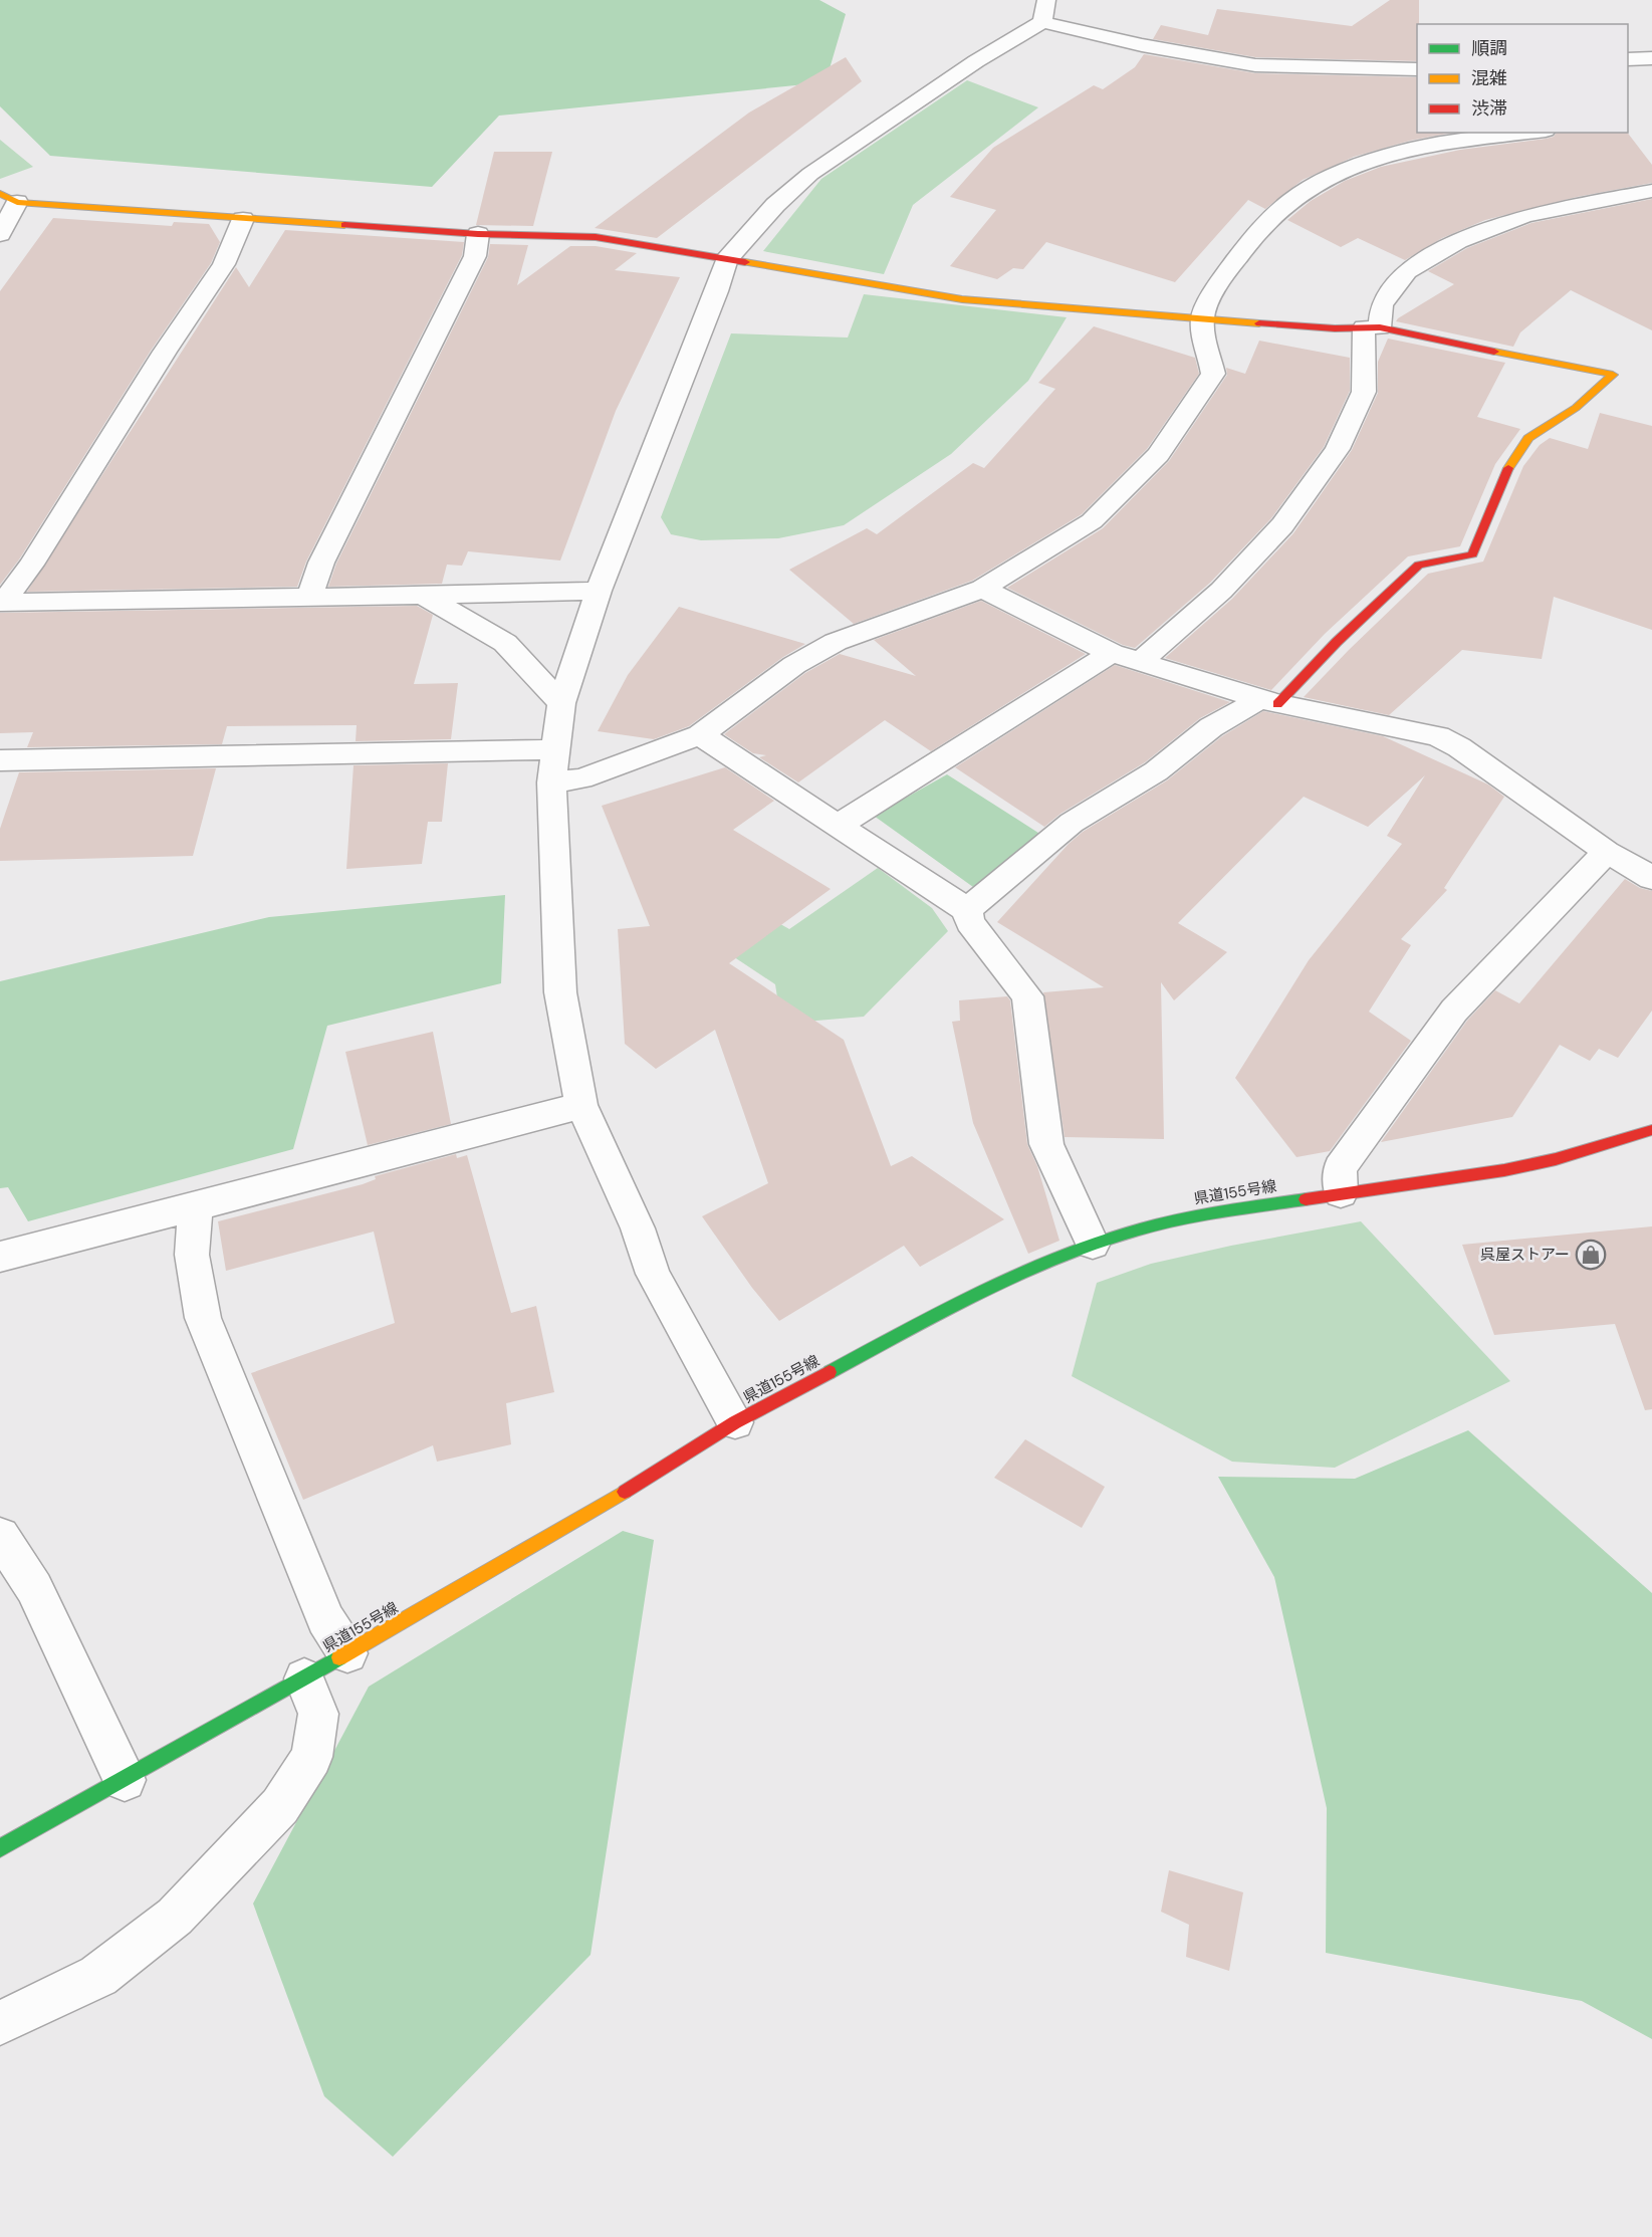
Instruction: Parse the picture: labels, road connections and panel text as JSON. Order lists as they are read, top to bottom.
{
  "streets": {
    "street": ["県道155号線"]
  },
  "places": {
    "shop": ["呉屋ストアー"]
  },
  "legend": ["順調", "混雑", "渋滞"]
}
